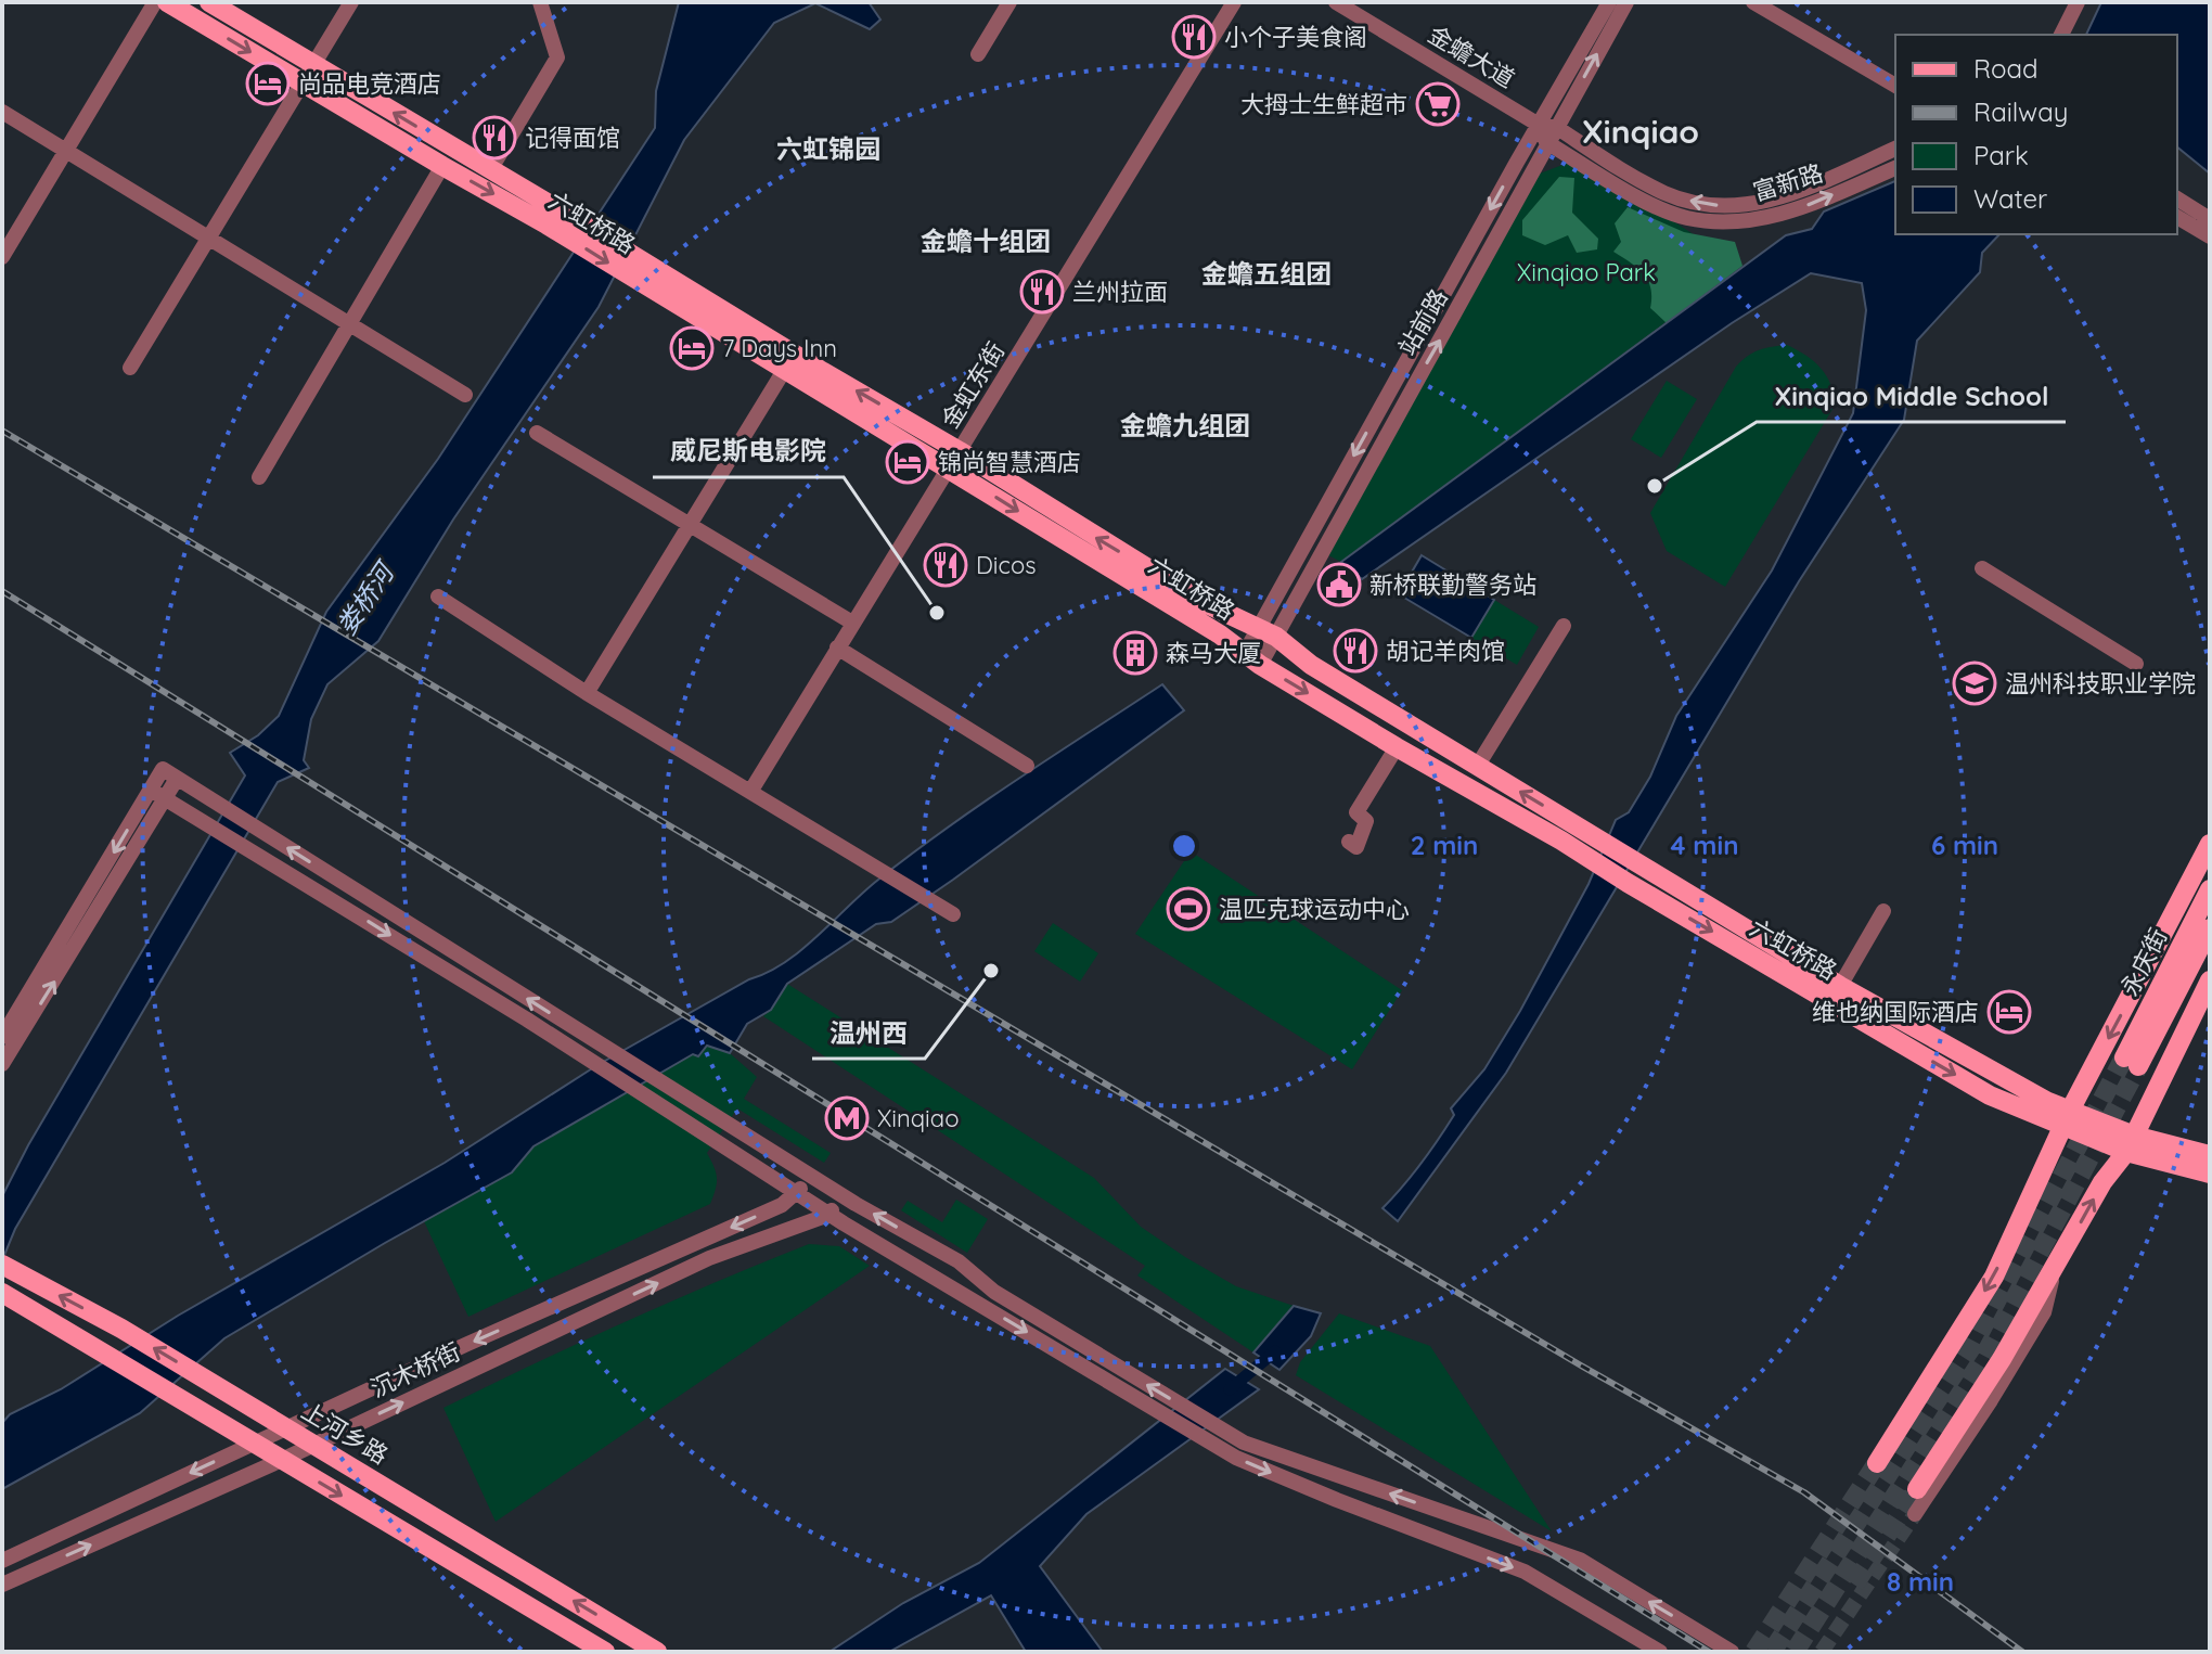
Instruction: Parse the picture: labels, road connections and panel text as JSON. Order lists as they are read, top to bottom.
{
  "streets": {
    "main road": ["六虹桥路", "永庆街", "上河乡路"],
    "street": [
      "金蟾大道",
      "富新路",
      "站前路",
      "金虹东街",
      "沉木桥街"
    ]
  },
  "crossings": [
    ["金蟾大道", "富新路"],
    ["金蟾大道", "站前路"],
    ["富新路", "站前路"],
    ["六虹桥路", "站前路"],
    ["六虹桥路", "金虹东街"],
    ["沉木桥街", "上河乡路"]
  ],
  "districts": [
    "Xinqiao",
    "六虹锦园",
    "金蟾十组团",
    "金蟾五组团",
    "金蟾九组团"
  ],
  "water": ["娄桥河"],
  "parks": ["Xinqiao Park"],
  "places": {
    "restaurant": [
      "小个子美食阁",
      "记得面馆",
      "兰州拉面",
      "Dicos",
      "胡记羊肉馆"
    ],
    "hotel": [
      "尚品电竞酒店",
      "7 Days Inn",
      "锦尚智慧酒店",
      "维也纳国际酒店"
    ],
    "supermarket": ["大拇士生鲜超市"],
    "other": ["Xinqiao Middle School", "威尼斯电影院", "温州西"],
    "public building": ["新桥联勤警务站"],
    "building": ["森马大厦"],
    "school or university": ["温州科技职业学院"],
    "sports": ["温匹克球运动中心"],
    "metro station": ["Xinqiao"]
  },
  "legend": [
    "Road",
    "Railway",
    "Park",
    "Water"
  ],
  "rings": [
    "2 min",
    "4 min",
    "6 min",
    "8 min"
  ]
}
